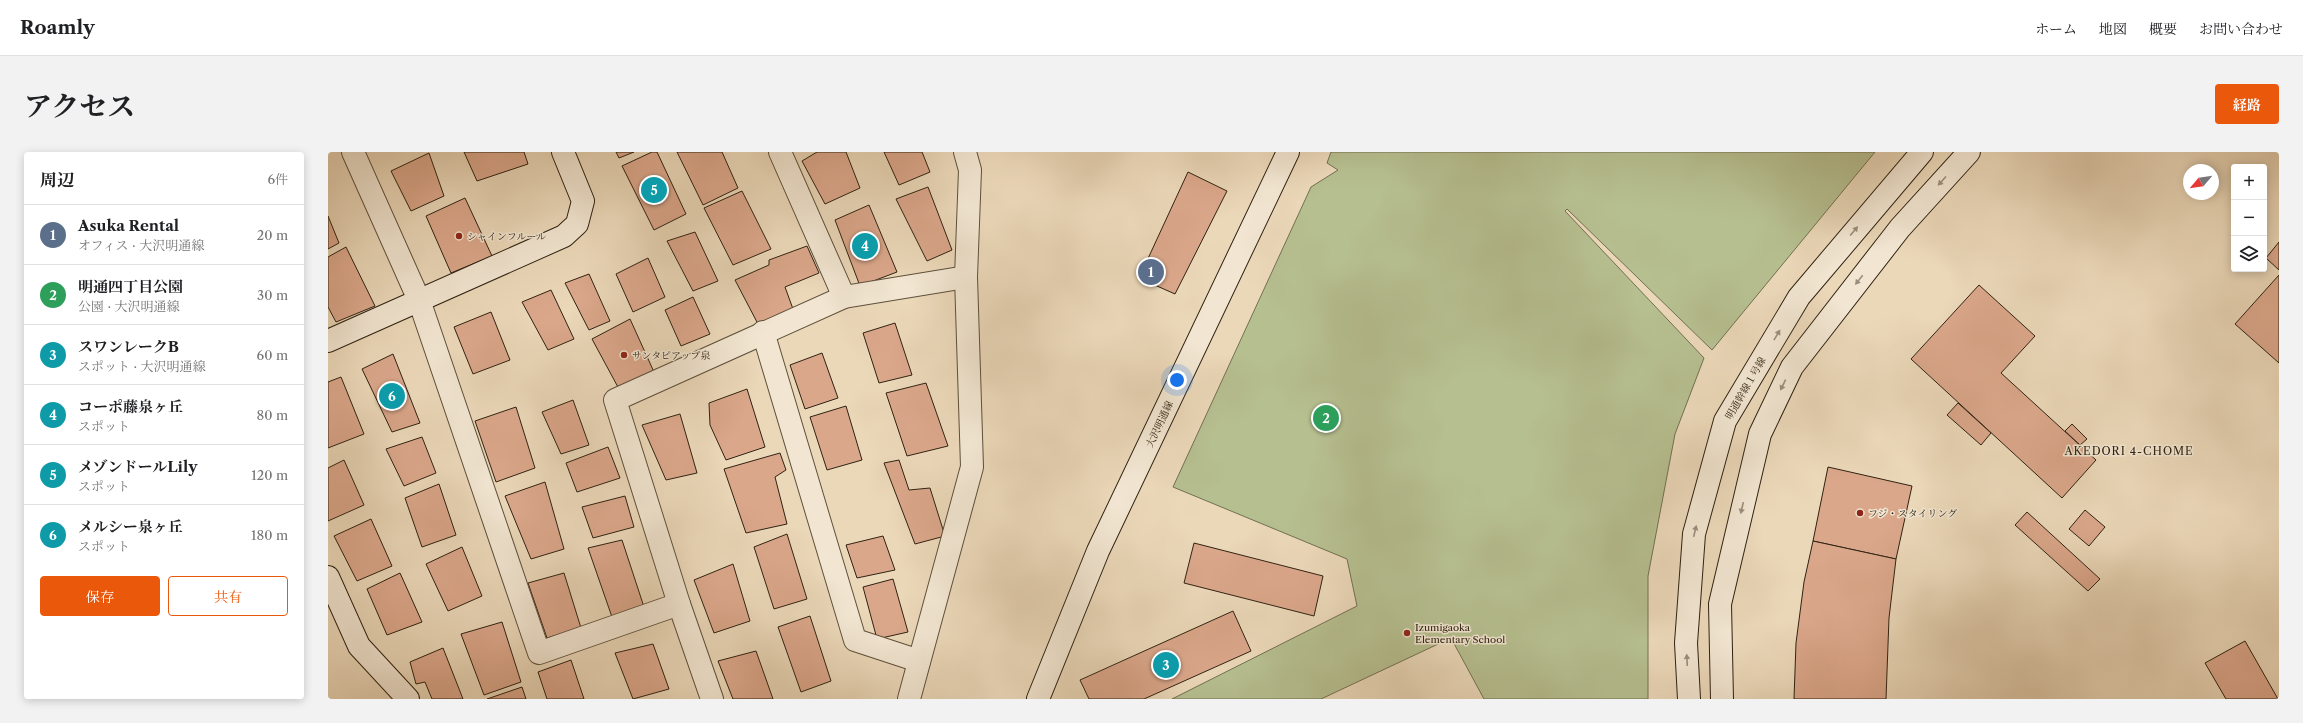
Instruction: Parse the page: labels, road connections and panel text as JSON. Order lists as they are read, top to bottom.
{
  "streets": {
    "street": ["明通幹線１号線", "大沢明通線"]
  },
  "districts": ["AKEDORI 4-CHOME"],
  "places": [
    "シャインフルール",
    "サンタピアップ泉",
    "フジ・スタイリング",
    "Izumigaoka Elementary School"
  ],
  "north": "bottom left",
  "page": {
    "header": "Roamly",
    "nav": [
      "ホーム",
      "地図",
      "概要",
      "お問い合わせ"
    ],
    "title": "アクセス",
    "buttons": [
      "経路",
      ["保存", "共有"]
    ],
    "heading": ["周辺", "6件"],
    "map_buttons": ["+", "−"],
    "pins": [
      "5",
      "4",
      "1",
      "6",
      "2",
      "3"
    ],
    "list": [
      {
        "mark": "1",
        "name": "Asuka Rental",
        "note": "オフィス · 大沢明通線",
        "value": "20 m"
      },
      {
        "mark": "2",
        "name": "明通四丁目公園",
        "note": "公園 · 大沢明通線",
        "value": "30 m"
      },
      {
        "mark": "3",
        "name": "スワンレークB",
        "note": "スポット · 大沢明通線",
        "value": "60 m"
      },
      {
        "mark": "4",
        "name": "コーポ藤泉ヶ丘",
        "note": "スポット",
        "value": "80 m"
      },
      {
        "mark": "5",
        "name": "メゾンドールLily",
        "note": "スポット",
        "value": "120 m"
      },
      {
        "mark": "6",
        "name": "メルシー泉ヶ丘",
        "note": "スポット",
        "value": "180 m"
      }
    ]
  }
}
